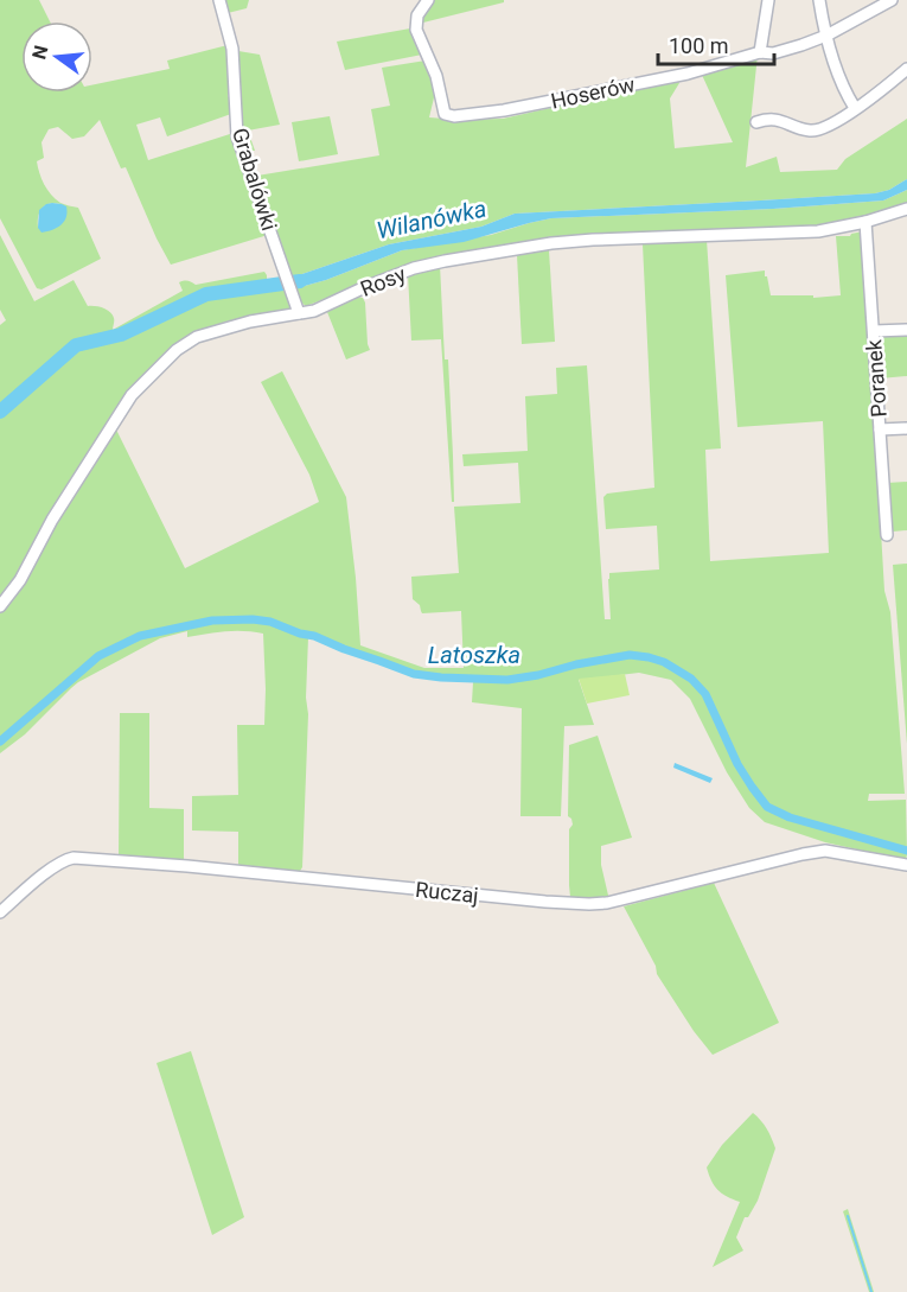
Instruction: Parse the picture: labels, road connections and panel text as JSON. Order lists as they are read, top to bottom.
{
  "streets": {
    "street": [
      "Hoserów",
      "Grabalówki",
      "Rosy",
      "Poranek",
      "Ruczaj"
    ]
  },
  "crossings": [
    ["Grabalówki", "Rosy"],
    ["Rosy", "Poranek"]
  ],
  "water": ["Wilanówka", "Latoszka"],
  "scale_bar": "100 m",
  "north": "left"
}
